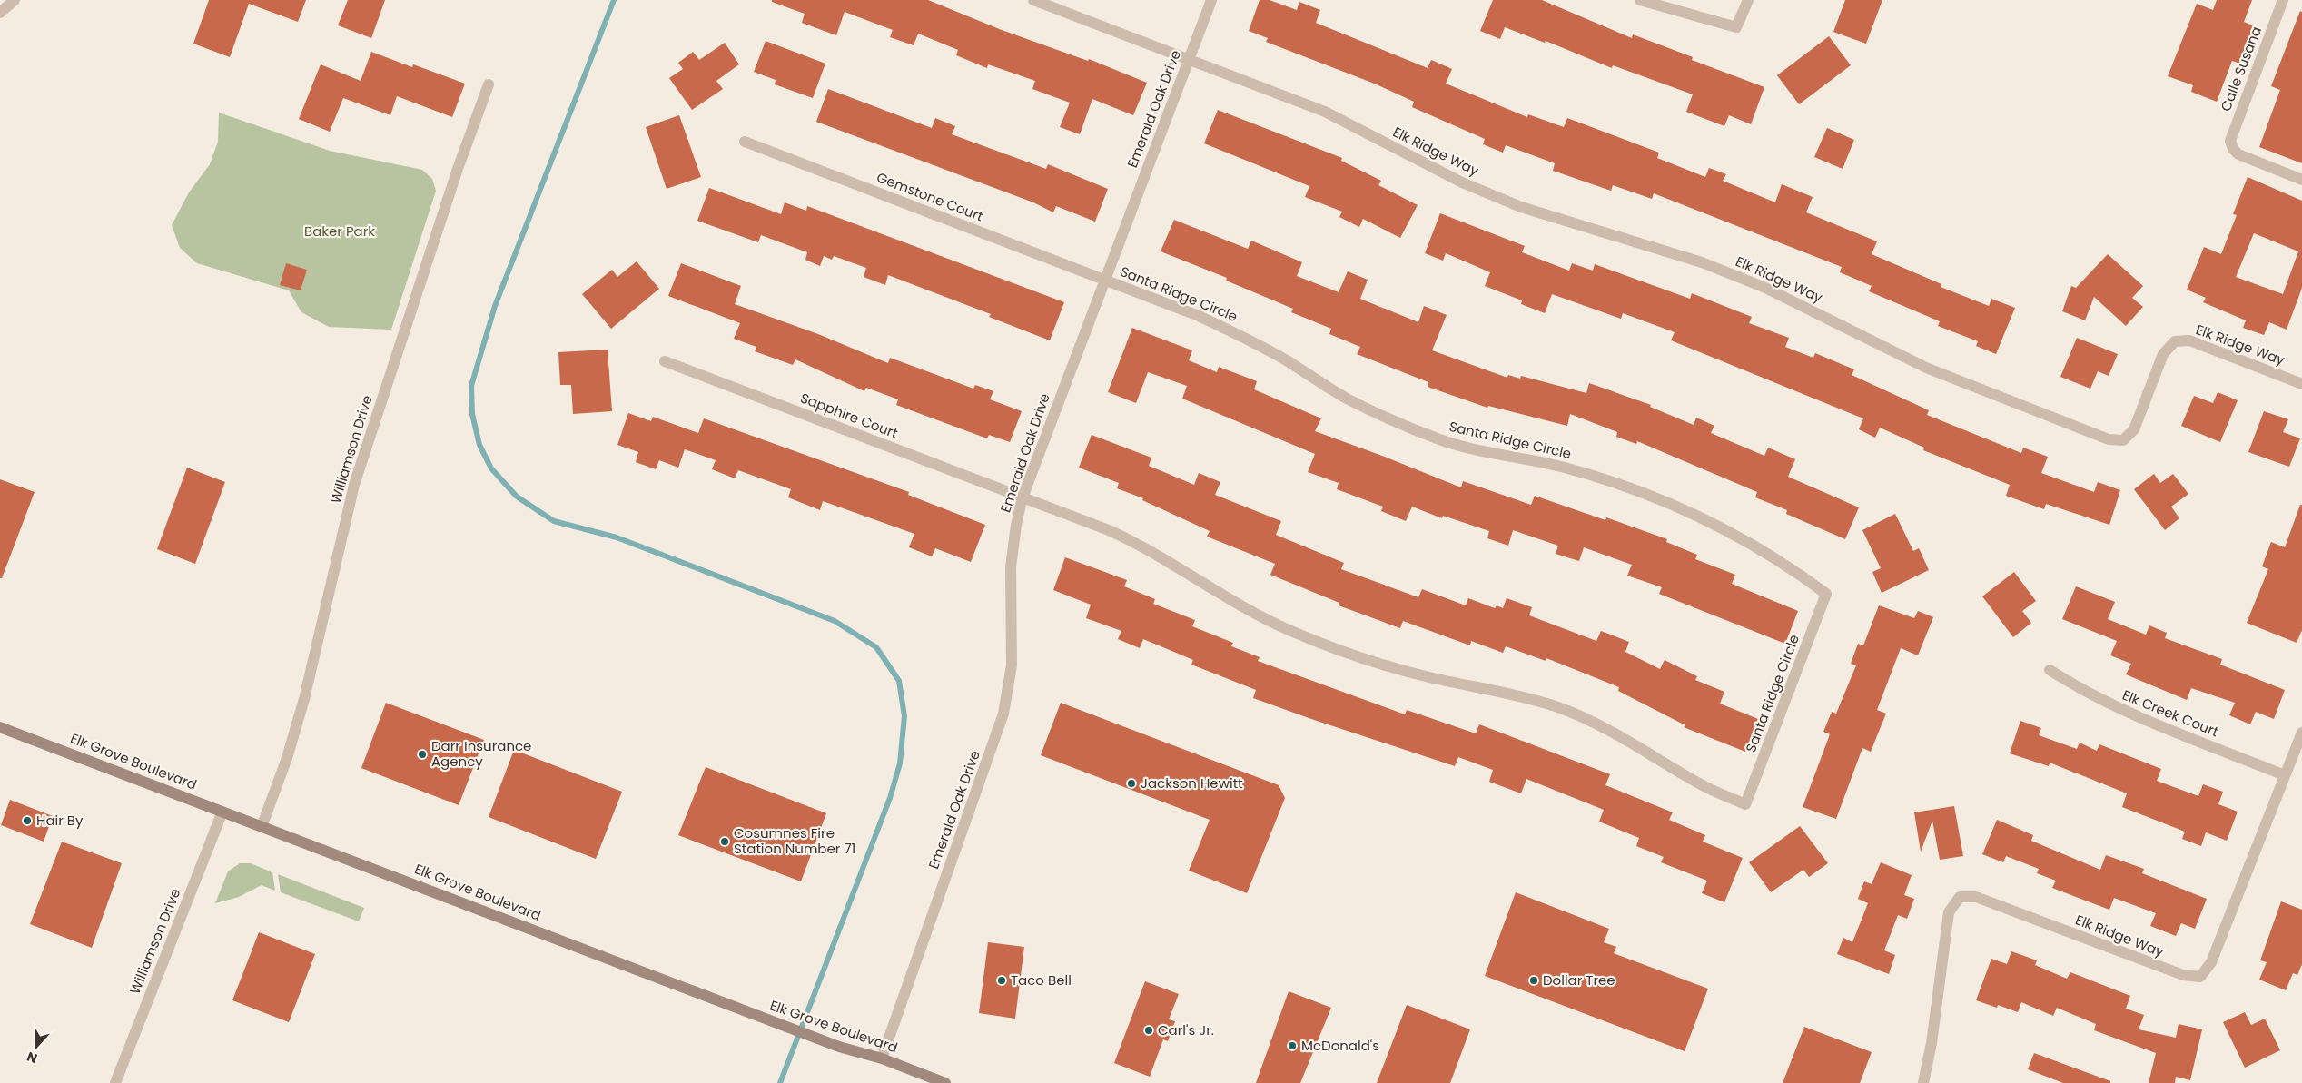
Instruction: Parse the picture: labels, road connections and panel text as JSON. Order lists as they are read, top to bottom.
{
  "streets": {
    "main road": ["Elk Grove Boulevard"],
    "street": [
      "Calle Susana",
      "Emerald Oak Drive",
      "Elk Ridge Way",
      "Gemstone Court",
      "Santa Ridge Circle",
      "Sapphire Court",
      "Williamson Drive",
      "Elk Creek Court"
    ]
  },
  "crossings": [
    ["Emerald Oak Drive", "Elk Ridge Way"],
    ["Emerald Oak Drive", "Gemstone Court"],
    ["Emerald Oak Drive", "Santa Ridge Circle"],
    ["Emerald Oak Drive", "Sapphire Court"],
    ["Emerald Oak Drive", "Elk Grove Boulevard"],
    ["Elk Ridge Way", "Elk Creek Court"],
    ["Gemstone Court", "Santa Ridge Circle"],
    ["Santa Ridge Circle", "Sapphire Court"],
    ["Williamson Drive", "Elk Grove Boulevard"]
  ],
  "parks": ["Baker Park"],
  "places": [
    "Darr Insurance Agency",
    "Jackson Hewitt",
    "Hair By",
    "Cosumnes Fire Station Number 71",
    "Taco Bell",
    "Dollar Tree",
    "Carl's Jr.",
    "McDonald's"
  ],
  "north": "bottom"
}
